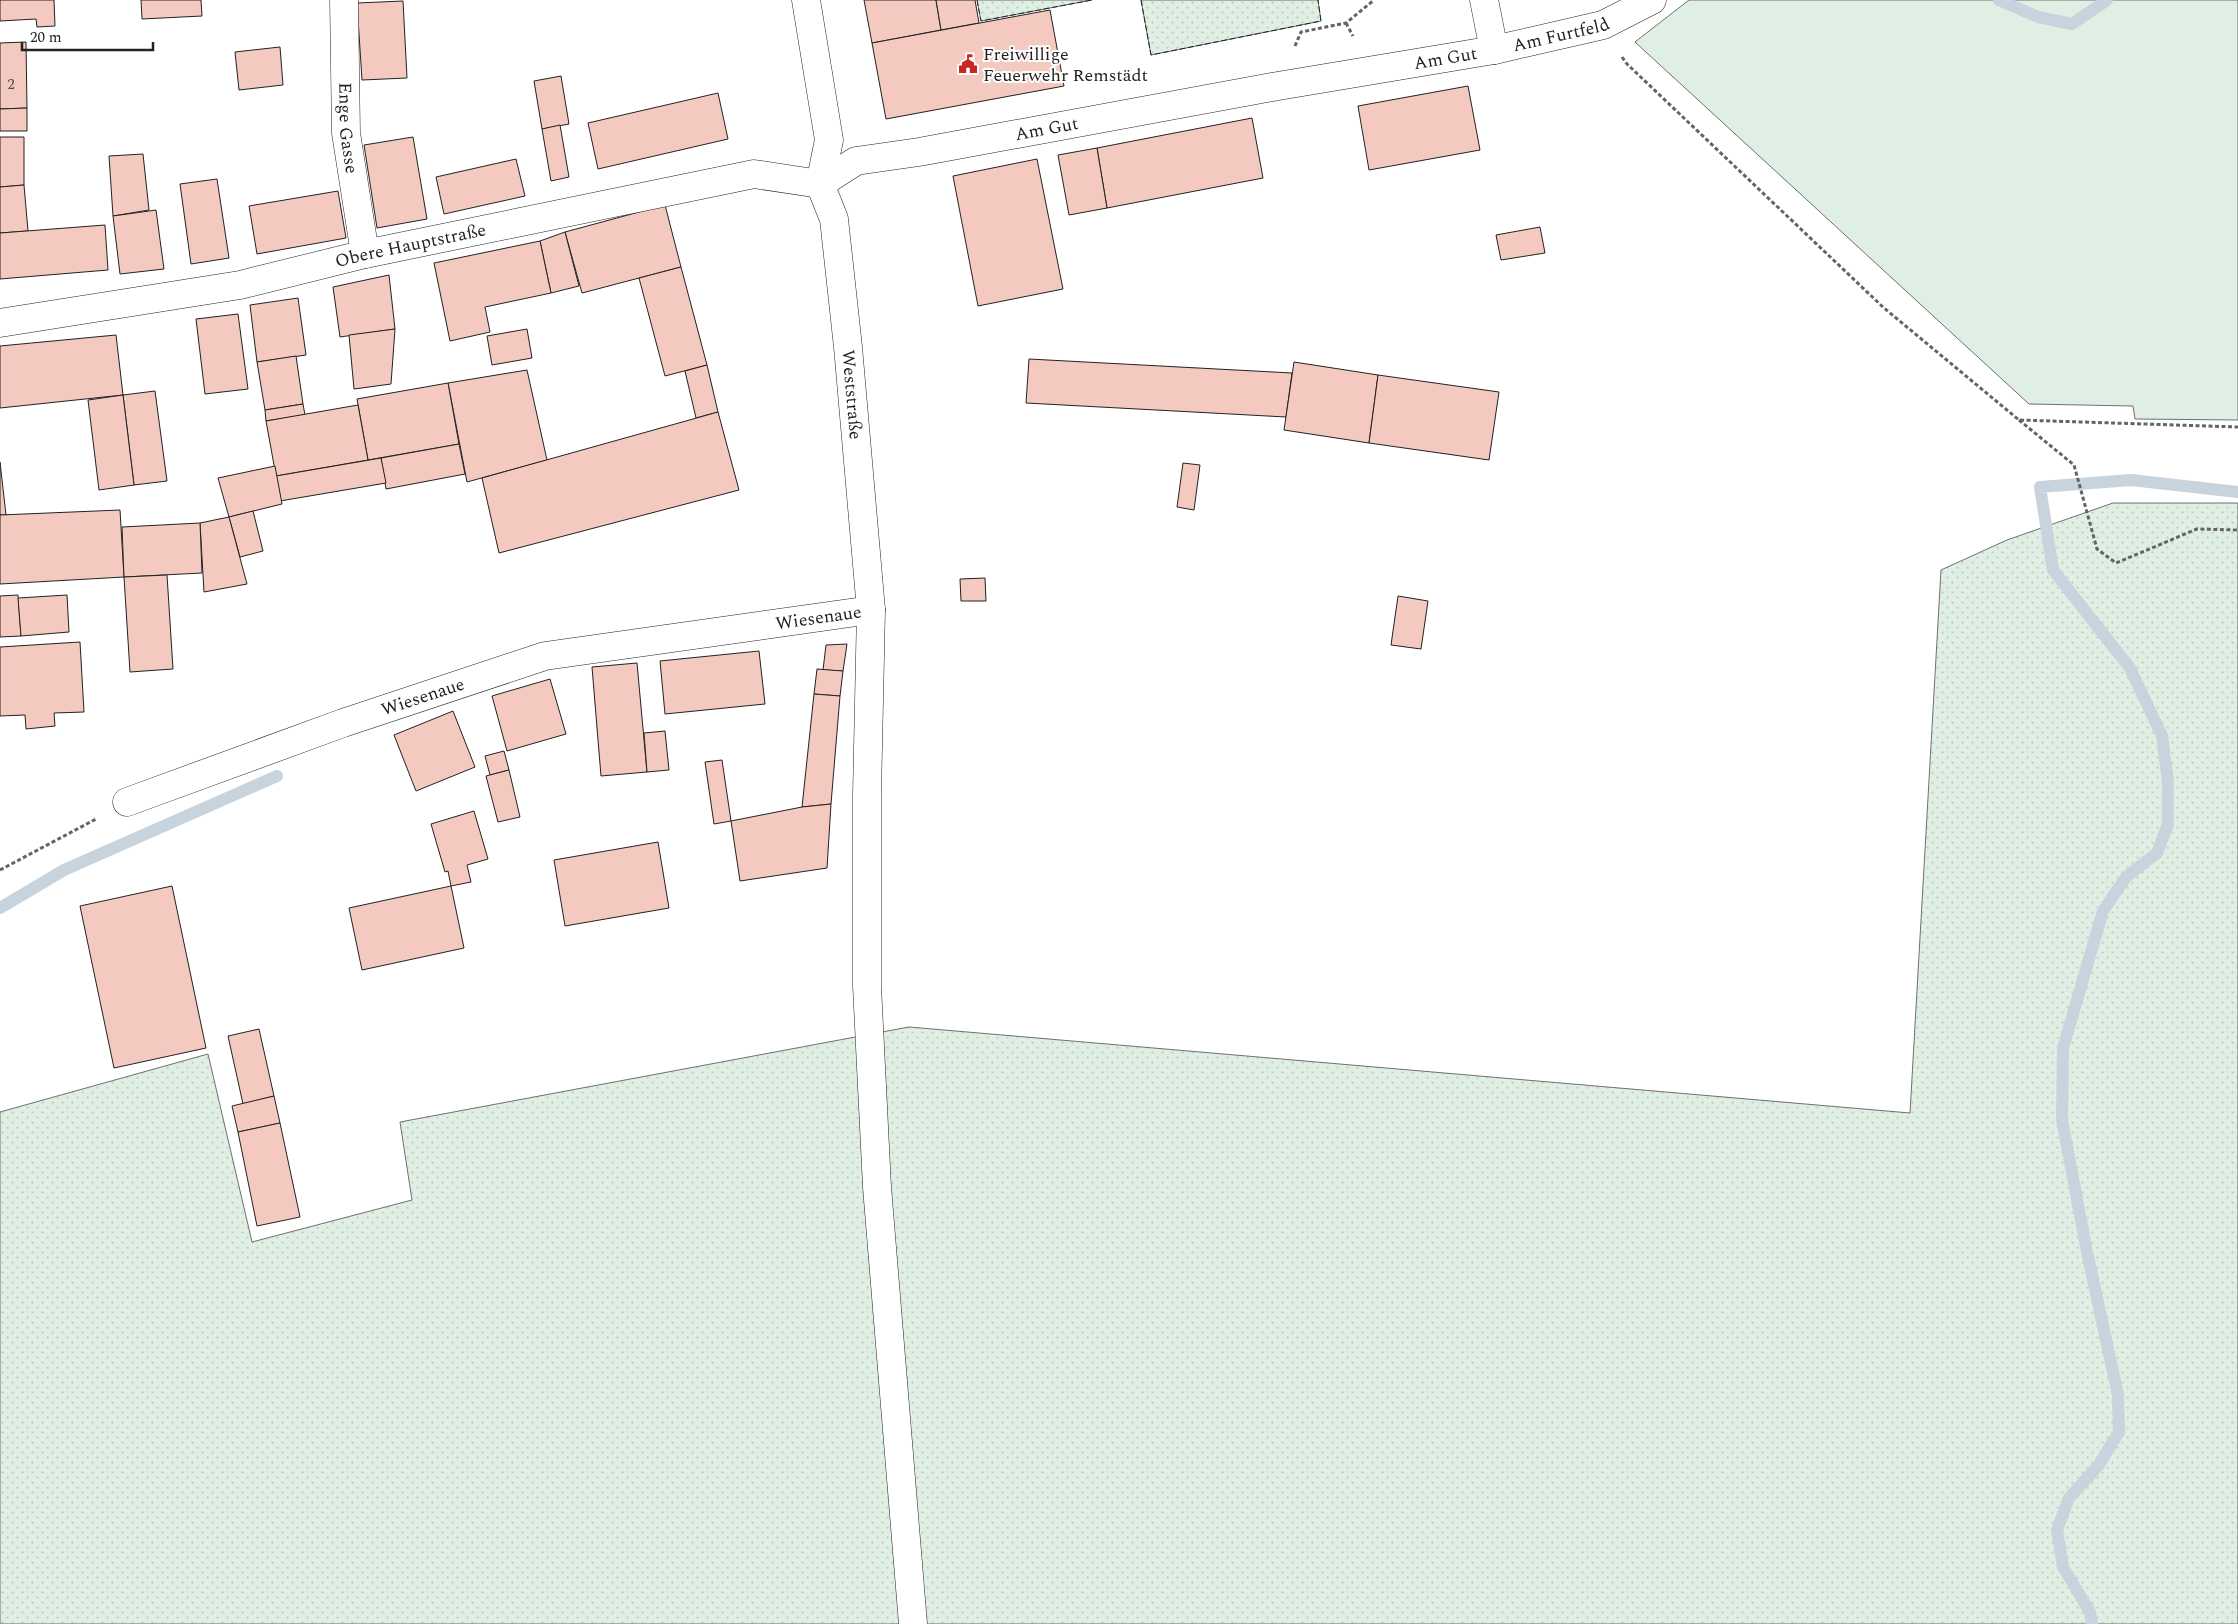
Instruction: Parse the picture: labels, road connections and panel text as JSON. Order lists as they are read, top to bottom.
{
  "streets": {
    "street": [
      "Am Furtfeld",
      "Am Gut",
      "Enge Gasse",
      "Obere Hauptstraße",
      "Weststraße",
      "Wiesenaue"
    ]
  },
  "crossings": [
    ["Am Furtfeld", "Am Gut"],
    ["Am Gut", "Obere Hauptstraße"],
    ["Am Gut", "Weststraße"],
    ["Enge Gasse", "Obere Hauptstraße"],
    ["Obere Hauptstraße", "Weststraße"],
    ["Weststraße", "Wiesenaue"]
  ],
  "places": {
    "public building": ["Freiwillige Feuerwehr Remstädt"]
  },
  "house_numbers": ["2"],
  "scale_bar": "20 m"
}
